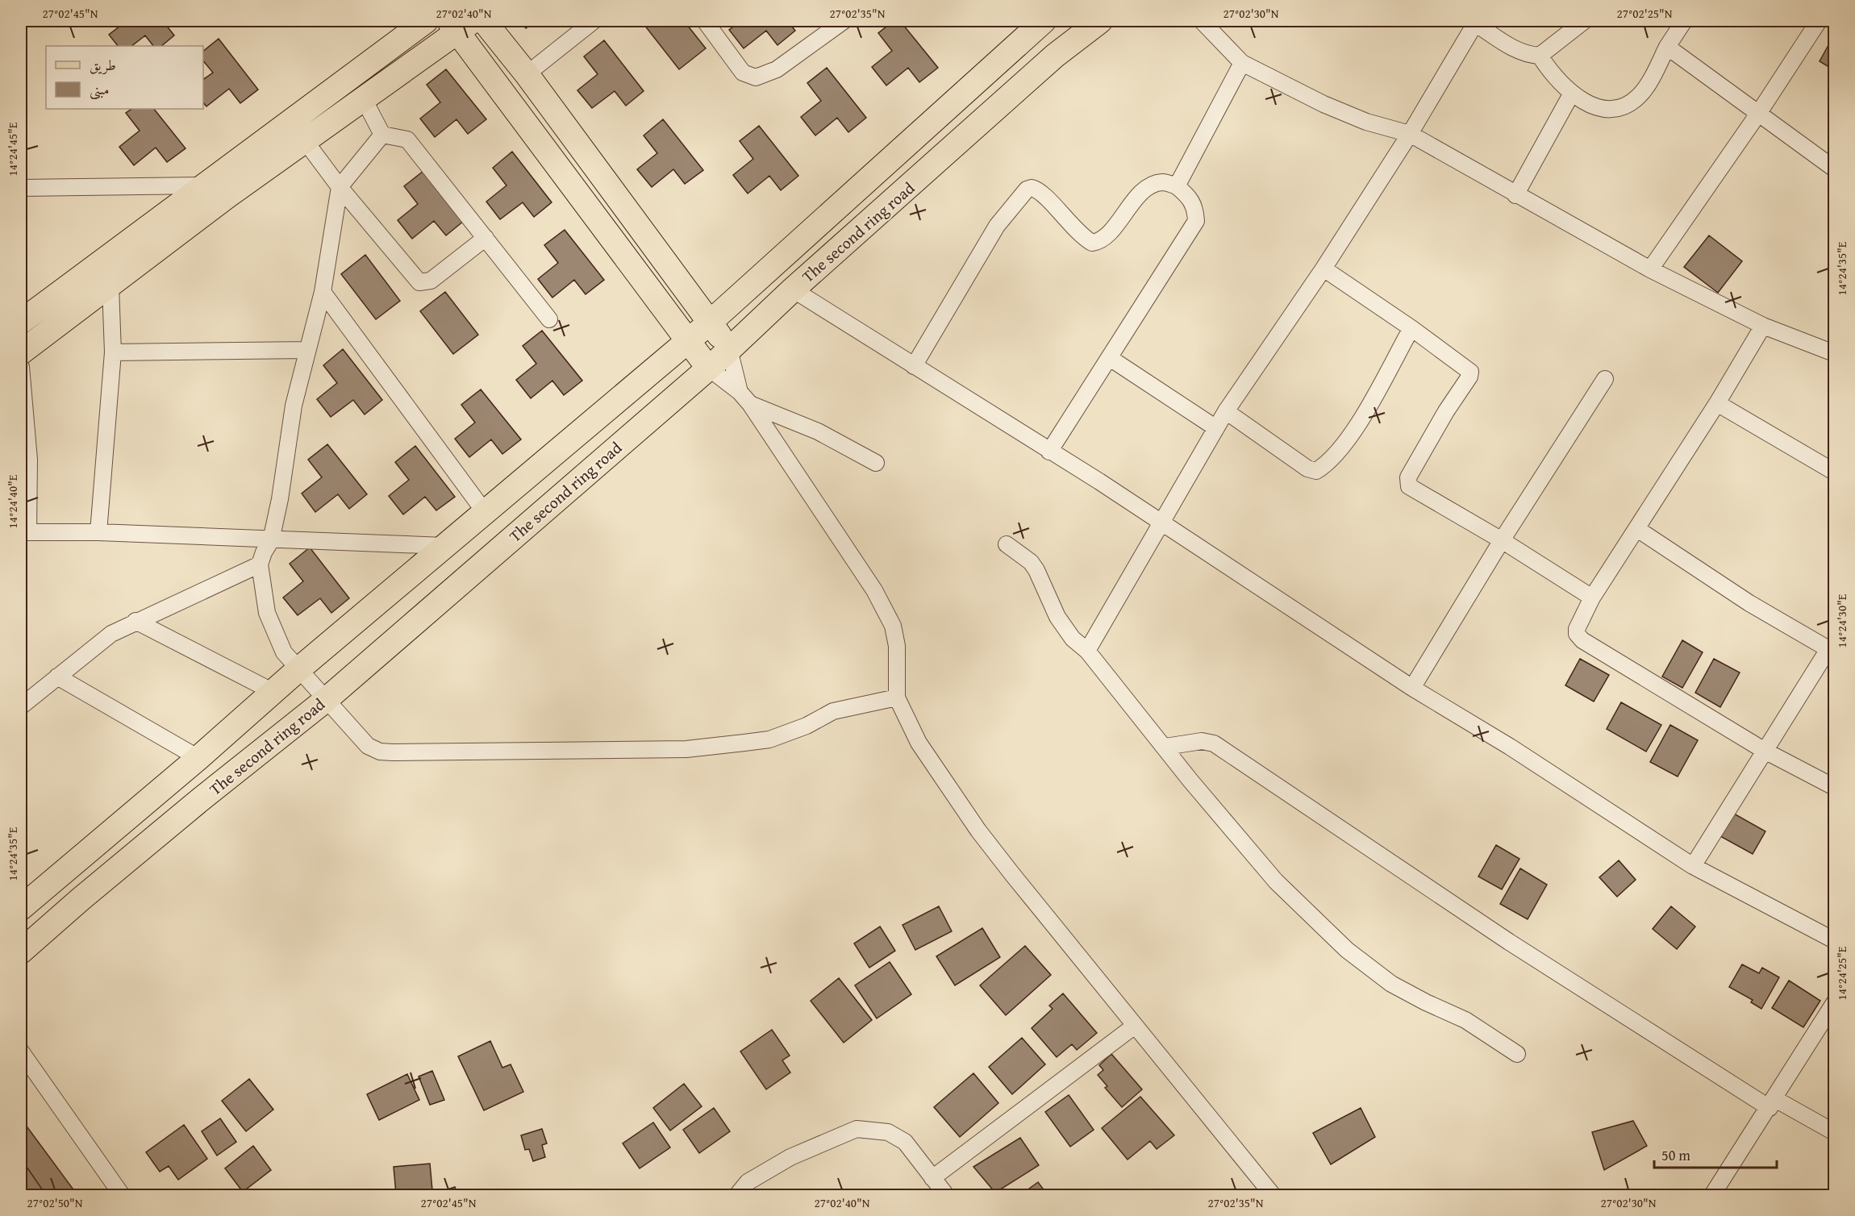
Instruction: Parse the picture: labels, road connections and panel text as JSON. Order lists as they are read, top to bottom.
{
  "streets": {
    "main road": ["The second ring road"]
  },
  "legend": ["طريق", "مبنى"],
  "scale_bar": "50 m",
  "coordinates": [
    "27°02'45\"N",
    "27°02'40\"N",
    "27°02'35\"N",
    "27°02'30\"N",
    "27°02'25\"N",
    "14°24'45\"E",
    "14°24'35\"E",
    "14°24'40\"E",
    "14°24'30\"E",
    "14°24'25\"E",
    "27°02'50\"N"
  ]
}
